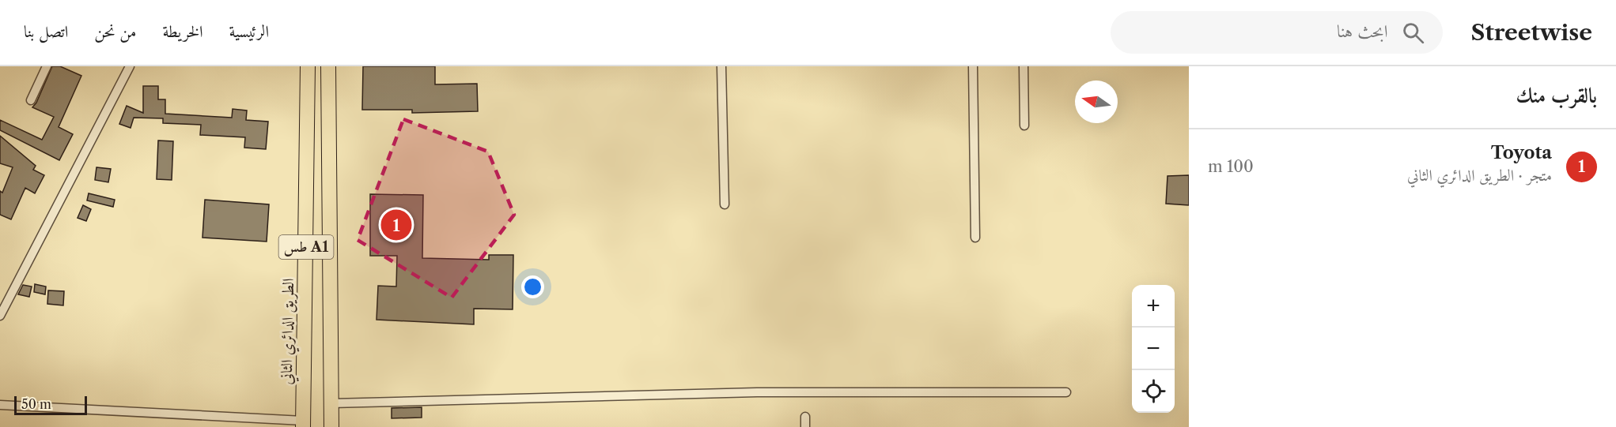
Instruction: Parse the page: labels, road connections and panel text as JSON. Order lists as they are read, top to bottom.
{
  "streets": {
    "highway": ["طس A1", "الطريق الدائري الثاني"]
  },
  "scale_bar": "50 m",
  "north": "left",
  "page": {
    "header": "Streetwise",
    "search": "ابحث هنا",
    "nav": [
      "الرئيسية",
      "الخريطة",
      "من نحن",
      "اتصل بنا"
    ],
    "heading": "بالقرب منك",
    "list": [
      {
        "mark": "1",
        "name": "Toyota",
        "note": "متجر · الطريق الدائري الثاني",
        "value": "100 m"
      }
    ],
    "pins": "1",
    "map_buttons": ["+", "−"],
    "scale": "50 m"
  }
}
